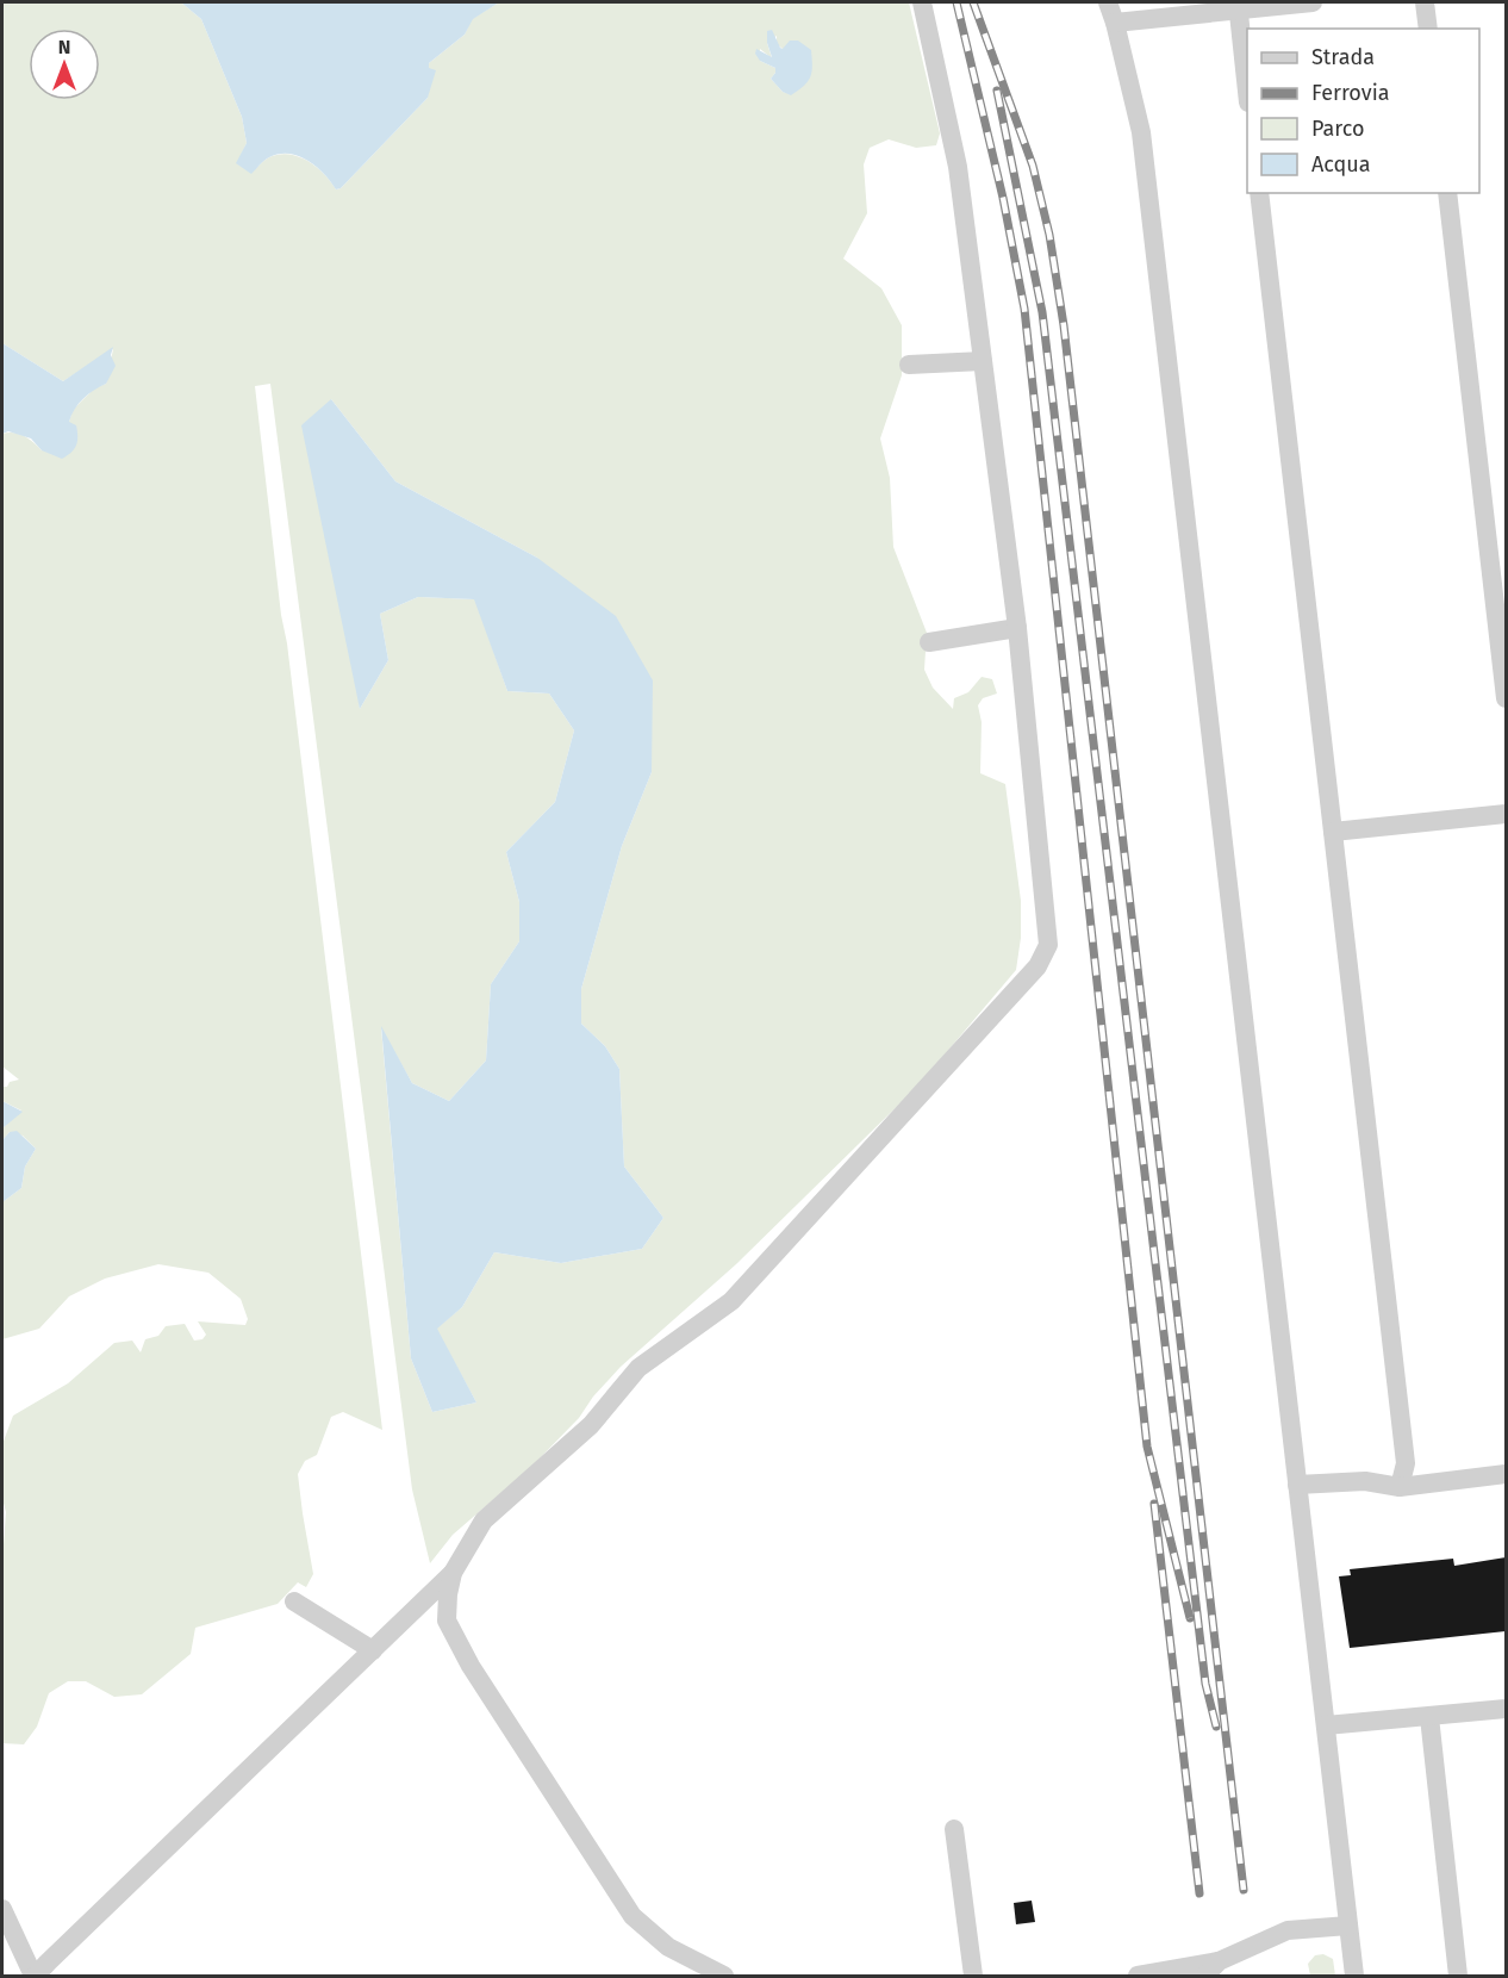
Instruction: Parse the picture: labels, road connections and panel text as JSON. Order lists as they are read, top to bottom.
{
  "legend": [
    "Strada",
    "Ferrovia",
    "Parco",
    "Acqua"
  ],
  "north": "top"
}
